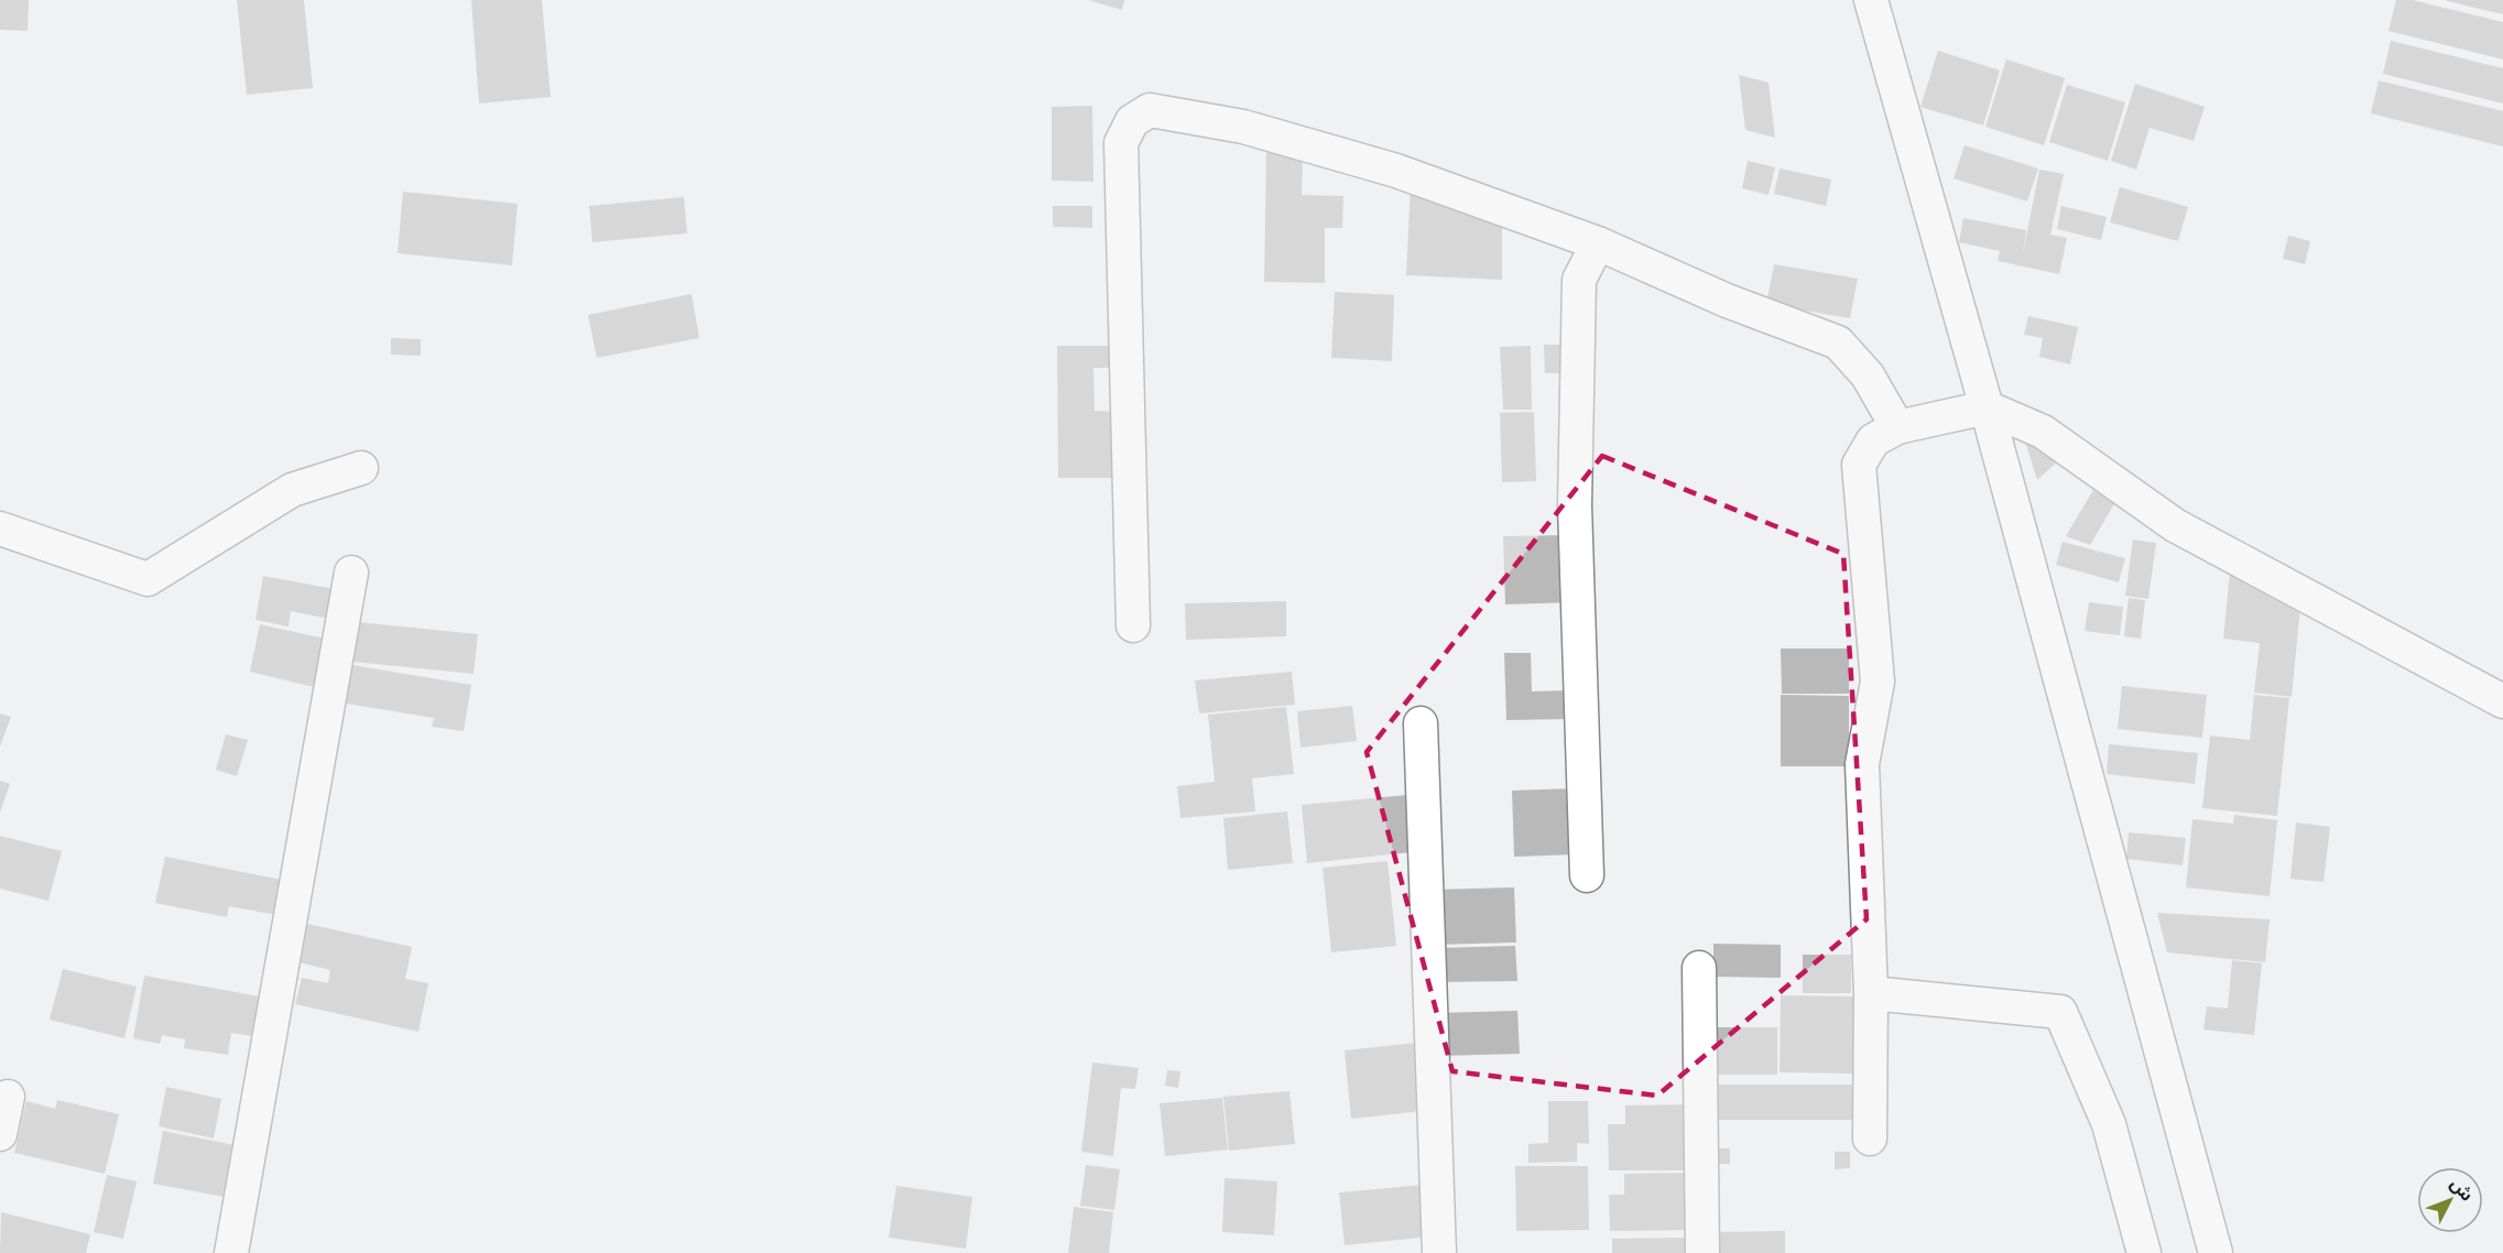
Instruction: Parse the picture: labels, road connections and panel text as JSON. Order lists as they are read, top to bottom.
{
  "north": "top right"
}
